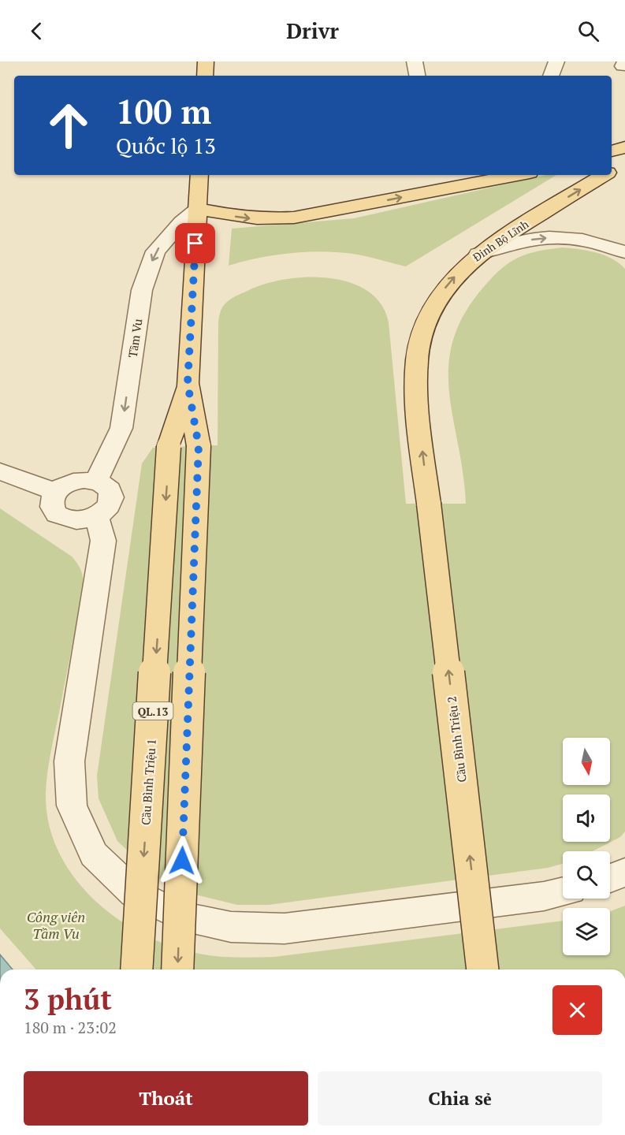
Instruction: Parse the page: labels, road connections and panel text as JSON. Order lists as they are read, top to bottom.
{
  "streets": {
    "main road": [
      "Đinh Bộ Lĩnh",
      "QL.13",
      "Cầu Bình Triệu 2",
      "Cầu Bình Triệu 1"
    ],
    "street": ["Tầm Vu"]
  },
  "crossings": [
    ["Đinh Bộ Lĩnh", "Cầu Bình Triệu 2"],
    ["Tầm Vu", "QL.13"],
    ["QL.13", "Cầu Bình Triệu 1"]
  ],
  "one_way": ["Đinh Bộ Lĩnh", "Tầm Vu", "Cầu Bình Triệu 2"],
  "parks": ["Công viên Tầm Vu"],
  "north": "bottom",
  "page": {
    "header": "Drivr",
    "turn": ["100 m", "Quốc lộ 13"],
    "heading": ["3 phút", "180 m · 23:02"],
    "buttons": ["Thoát", "Chia sẻ"]
  }
}
